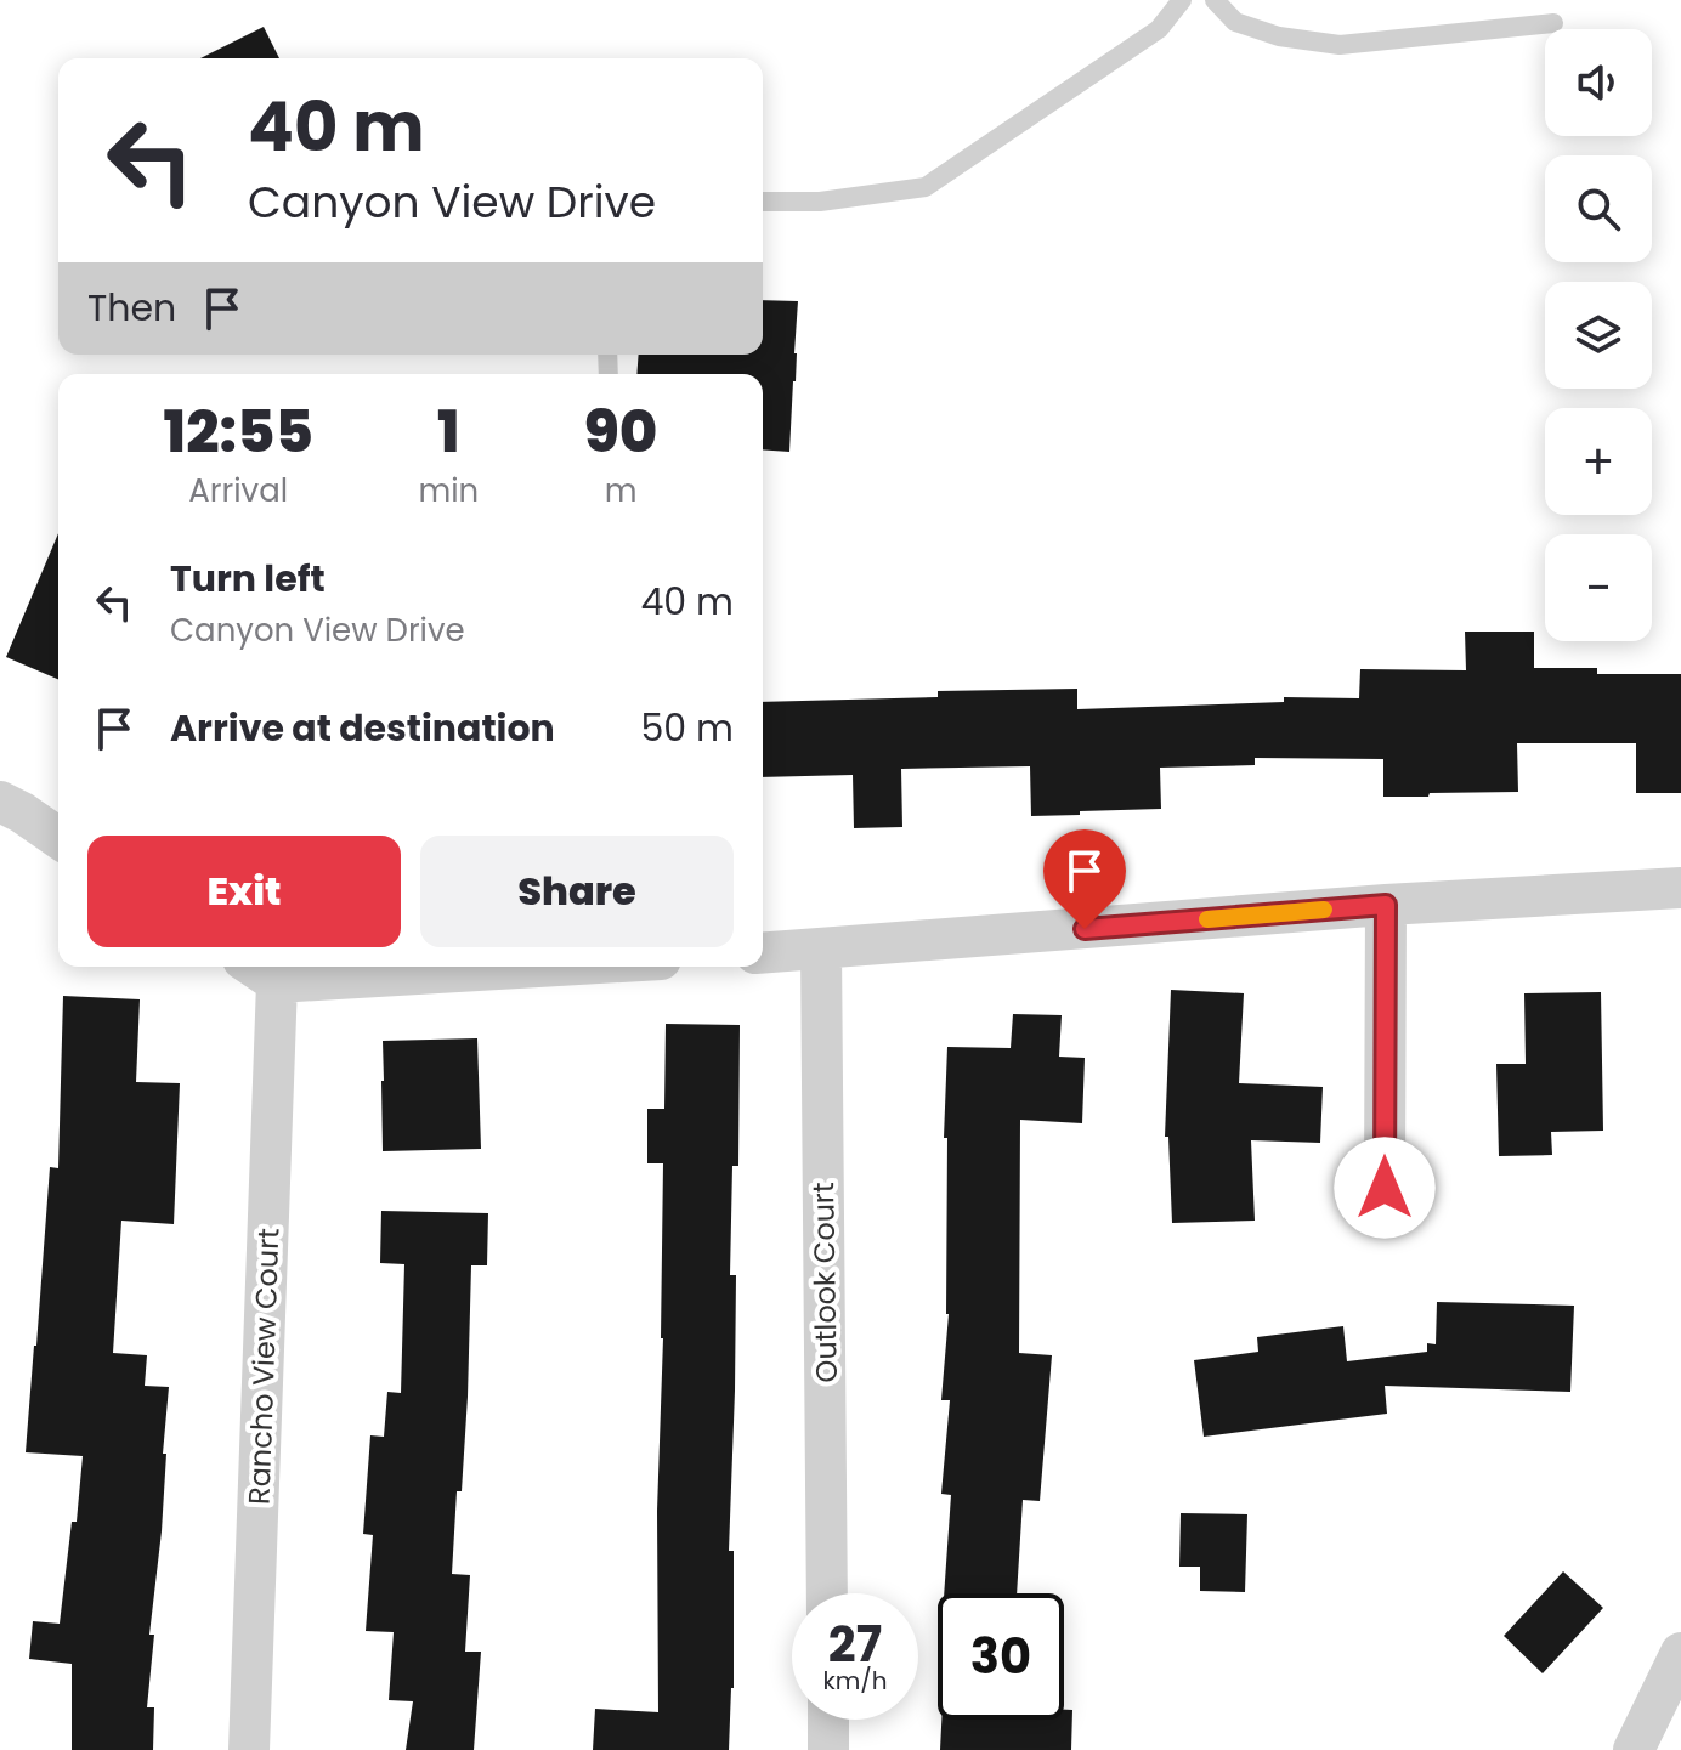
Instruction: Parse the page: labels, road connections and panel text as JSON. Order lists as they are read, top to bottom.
{
  "streets": {
    "street": ["Outlook Court", "Rancho View Court"]
  },
  "page": {
    "map_buttons": ["+", "−"],
    "turn": ["40 m", "Canyon View Drive"],
    "then": "Then",
    "eta": [
      "12:55",
      "Arrival",
      "1",
      "min",
      "90",
      "m"
    ],
    "list": [
      {
        "name": "Turn left",
        "note": "Canyon View Drive",
        "value": "40 m"
      },
      {
        "name": "Arrive at destination",
        "value": "50 m"
      }
    ],
    "buttons": ["Exit", "Share"],
    "speed": "27 km/h",
    "limit": "30"
  }
}
